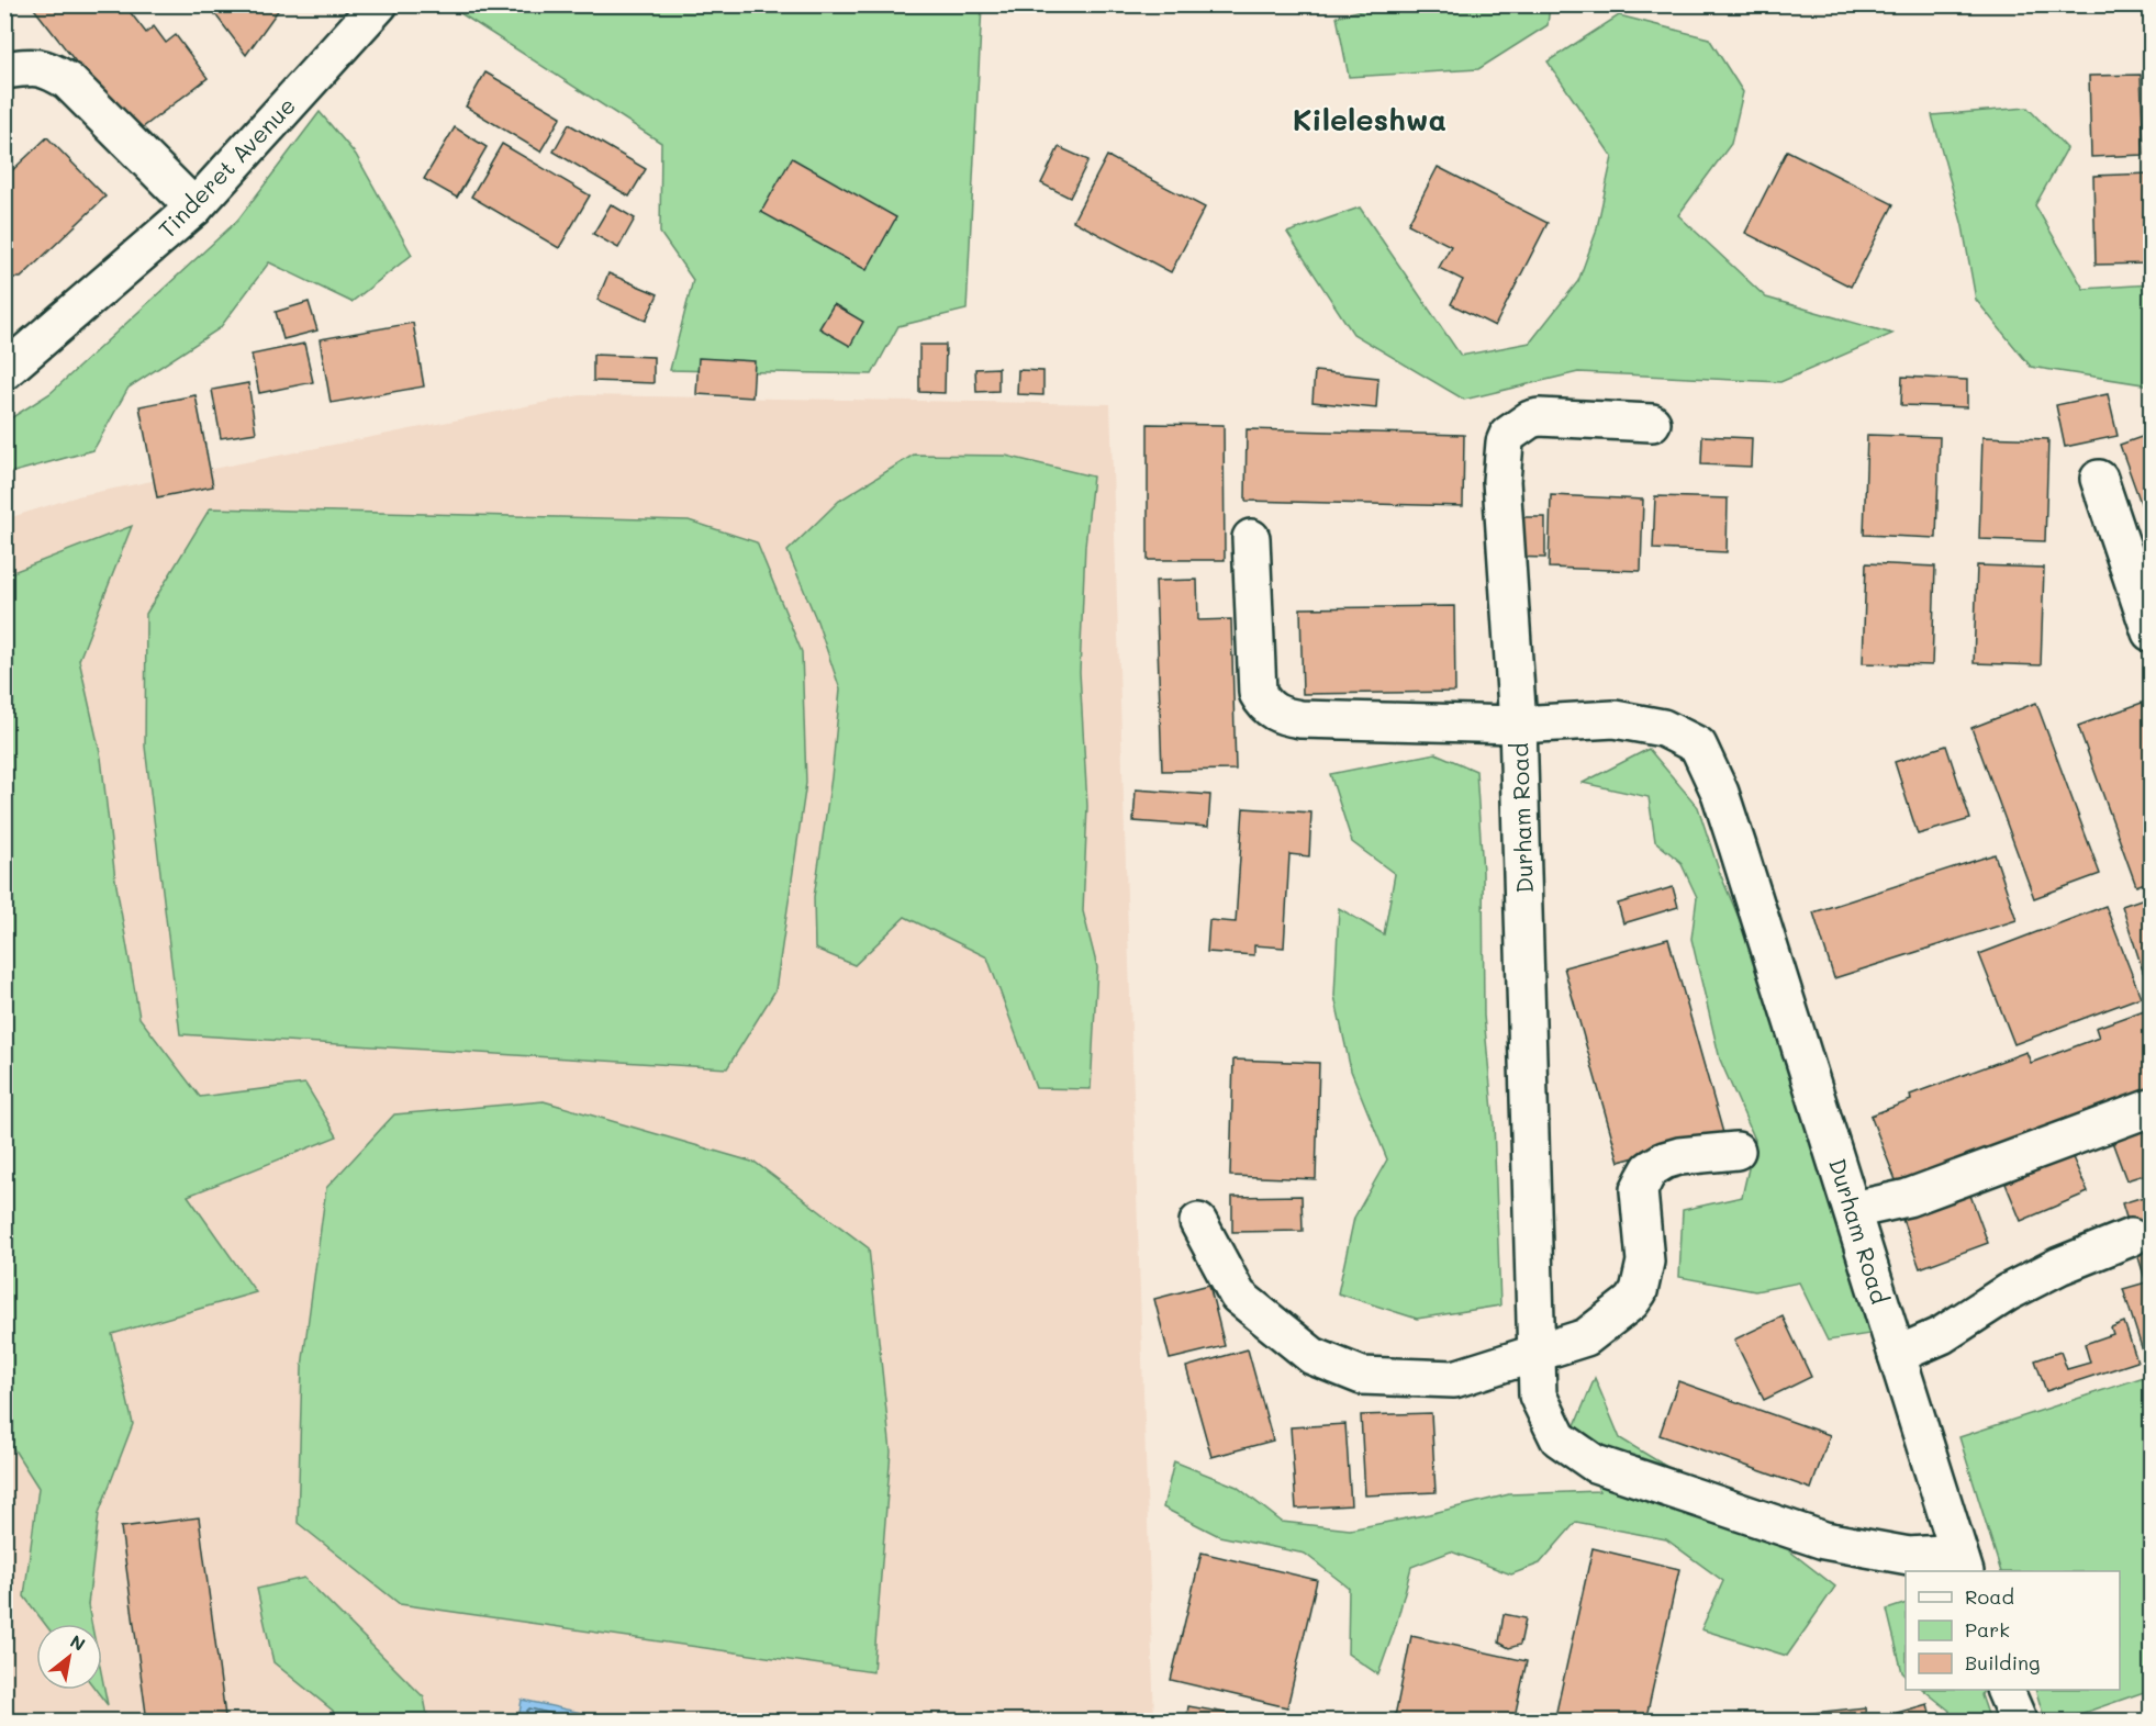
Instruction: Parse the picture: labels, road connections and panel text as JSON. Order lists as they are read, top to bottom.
{
  "streets": {
    "street": ["Tinderet Avenue", "Durham Road"]
  },
  "districts": ["Kileleshwa"],
  "legend": ["Road", "Park", "Building"],
  "north": "top right"
}
